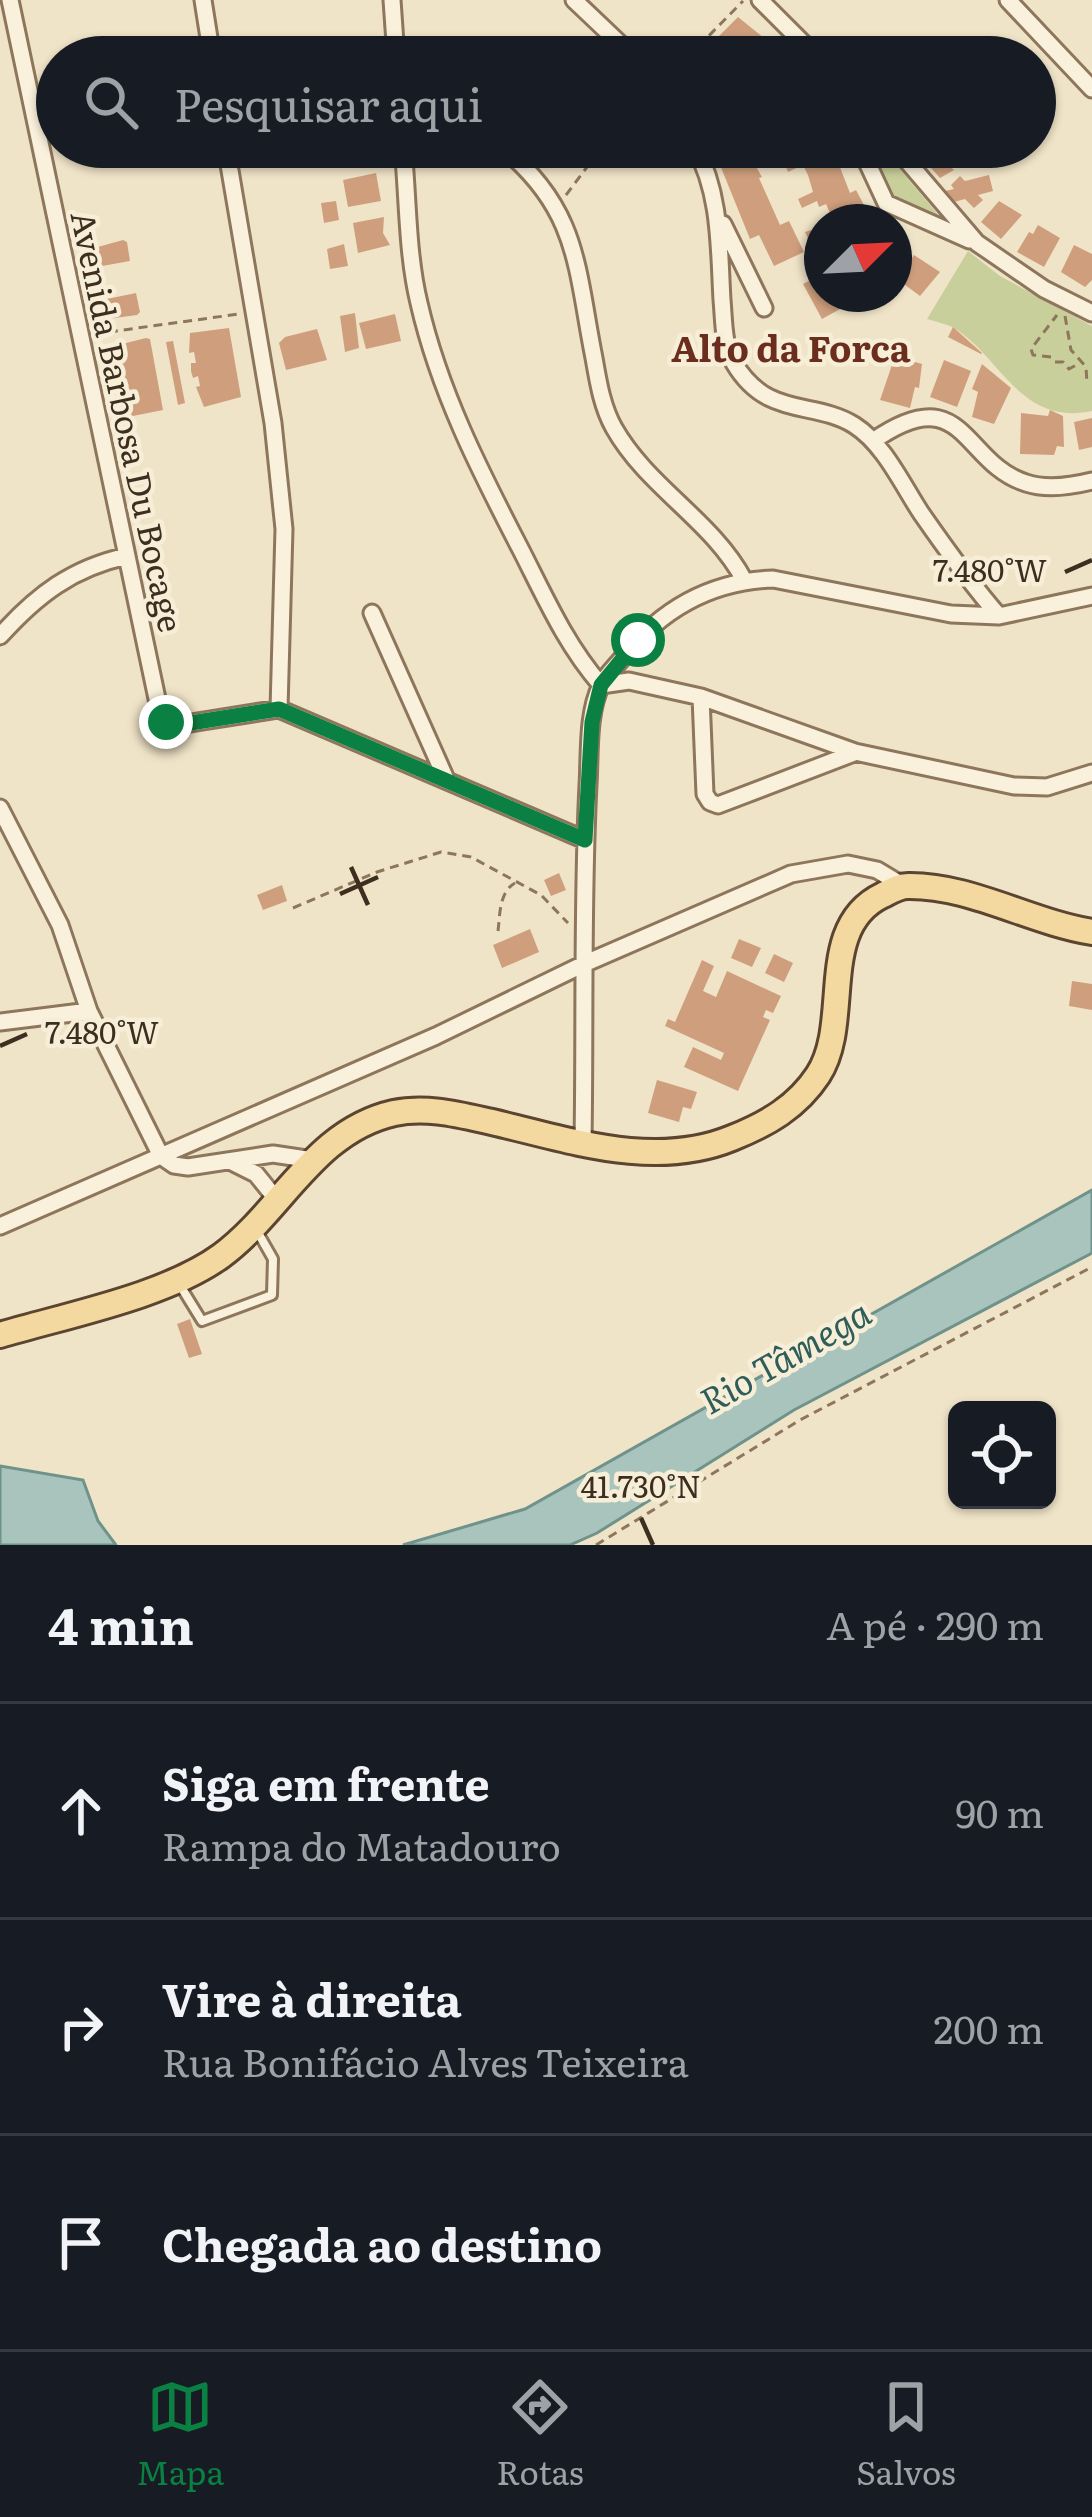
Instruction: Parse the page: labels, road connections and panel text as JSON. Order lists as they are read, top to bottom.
{
  "streets": {
    "street": ["Avenida Barbosa Du Bocage"]
  },
  "districts": ["Alto da Forca"],
  "water": ["Rio Tâmega"],
  "north": "top right",
  "page": {
    "search": "Pesquisar aqui",
    "heading": ["4 min", "A pé · 290 m"],
    "list": [
      ["Siga em frente", "Rampa do Matadouro", "90 m"],
      ["Vire à direita", "Rua Bonifácio Alves Teixeira", "200 m"],
      "Chegada ao destino"
    ],
    "nav": ["Mapa", "Rotas", "Salvos"]
  },
  "coordinates": ["7.480°W", "41.730°N"]
}
